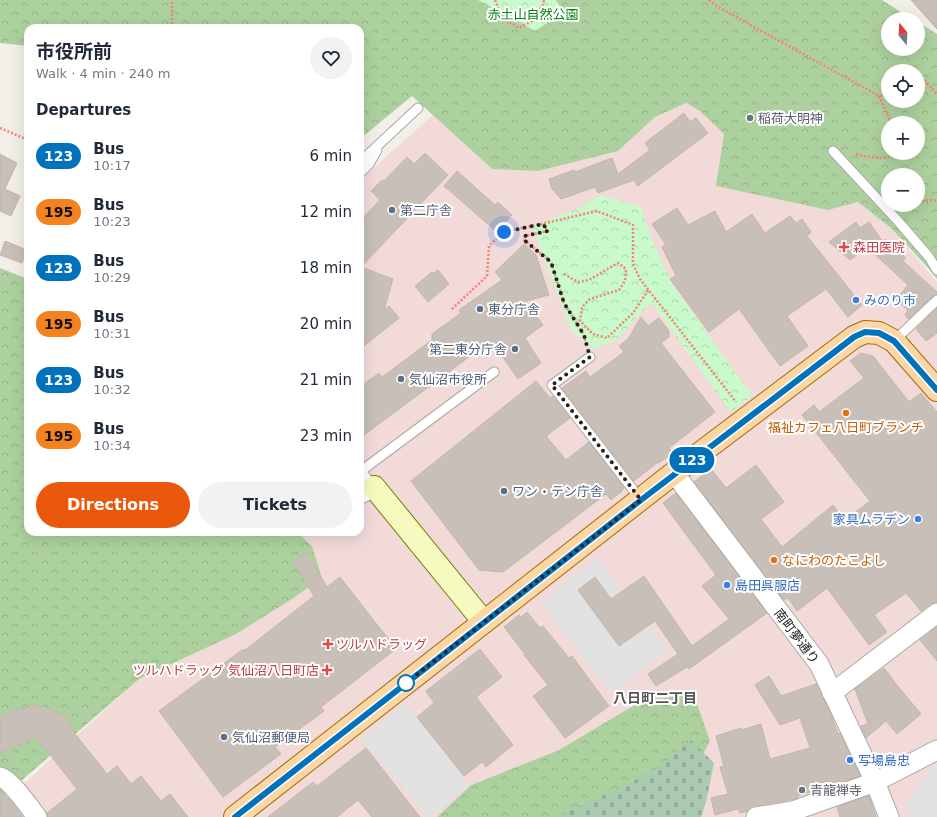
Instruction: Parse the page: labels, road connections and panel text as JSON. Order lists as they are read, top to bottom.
{
  "streets": {
    "street": ["南町夢通り"]
  },
  "districts": ["八日町二丁目"],
  "parks": ["赤土山自然公園"],
  "places": {
    "other": [
      "稲荷大明神",
      "第二庁舎",
      "みのり市",
      "東分庁舎",
      "第二東分庁舎",
      "気仙沼市役所",
      "福祉カフェ八日町ブランチ",
      "ワン・テン庁舎",
      "家具ムラデン",
      "なにわのたこよし",
      "島田呉服店",
      "気仙沼郵便局",
      "写場島忠",
      "青龍禅寺"
    ],
    "health": ["森田医院", "ツルハドラッグ", "ツルハドラッグ 気仙沼八日町店"]
  },
  "lines": ["bus line 123"],
  "north": "top",
  "page": {
    "on_map": "123",
    "map_buttons": ["+", "−"],
    "heading": [
      ["市役所前", "Walk · 4 min · 240 m"],
      "Departures"
    ],
    "list": [
      {
        "mark": "123",
        "name": "Bus",
        "note": "10:17",
        "value": "6 min"
      },
      {
        "mark": "195",
        "name": "Bus",
        "note": "10:23",
        "value": "12 min"
      },
      {
        "mark": "123",
        "name": "Bus",
        "note": "10:29",
        "value": "18 min"
      },
      {
        "mark": "195",
        "name": "Bus",
        "note": "10:31",
        "value": "20 min"
      },
      {
        "mark": "123",
        "name": "Bus",
        "note": "10:32",
        "value": "21 min"
      },
      {
        "mark": "195",
        "name": "Bus",
        "note": "10:34",
        "value": "23 min"
      }
    ],
    "buttons": ["Directions", "Tickets"]
  }
}
